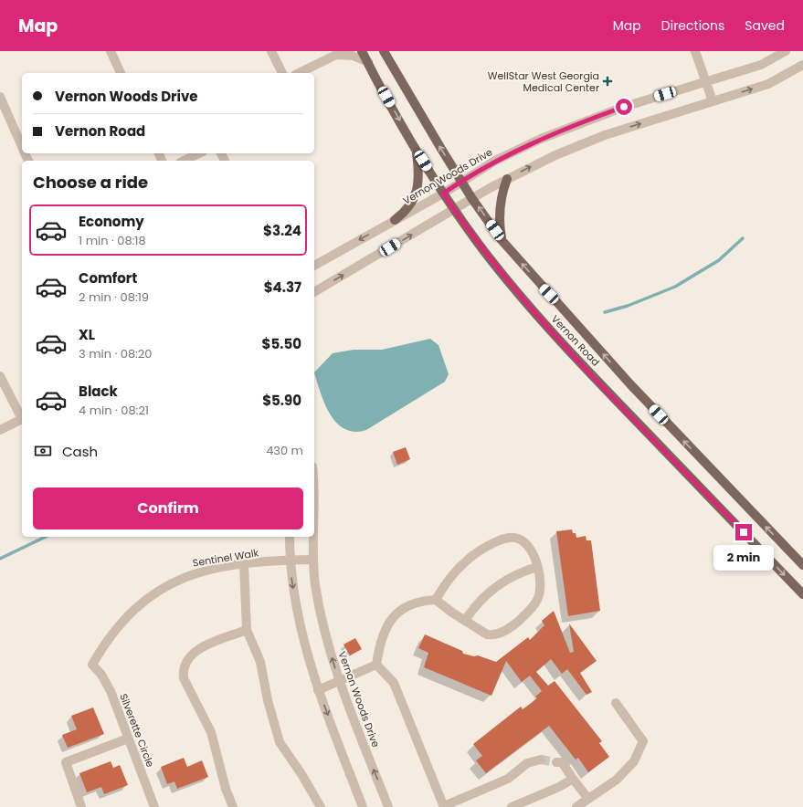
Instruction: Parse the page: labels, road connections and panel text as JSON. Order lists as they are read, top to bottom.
{
  "streets": {
    "main road": ["Vernon Road"],
    "street": ["Vernon Woods Drive", "Sentinel Walk", "Silverette Circle"]
  },
  "crossings": [
    ["Vernon Woods Drive", "Vernon Road"],
    ["Vernon Woods Drive", "Sentinel Walk"],
    ["Sentinel Walk", "Silverette Circle"]
  ],
  "places": {
    "health": ["WellStar West Georgia Medical Center"]
  },
  "page": {
    "header": "Map",
    "nav": ["Map", "Directions", "Saved"],
    "banner": ["Vernon Woods Drive", "Vernon Road"],
    "heading": "Choose a ride",
    "list": [
      {
        "name": "Economy",
        "note": "1 min · 08:18",
        "value": "$3.24"
      },
      {
        "name": "Comfort",
        "note": "2 min · 08:19",
        "value": "$4.37"
      },
      {
        "name": "XL",
        "note": "3 min · 08:20",
        "value": "$5.50"
      },
      {
        "name": "Black",
        "note": "4 min · 08:21",
        "value": "$5.90"
      }
    ],
    "pay": ["Cash", "430 m"],
    "buttons": "Confirm",
    "bubble": "2 min"
  }
}
